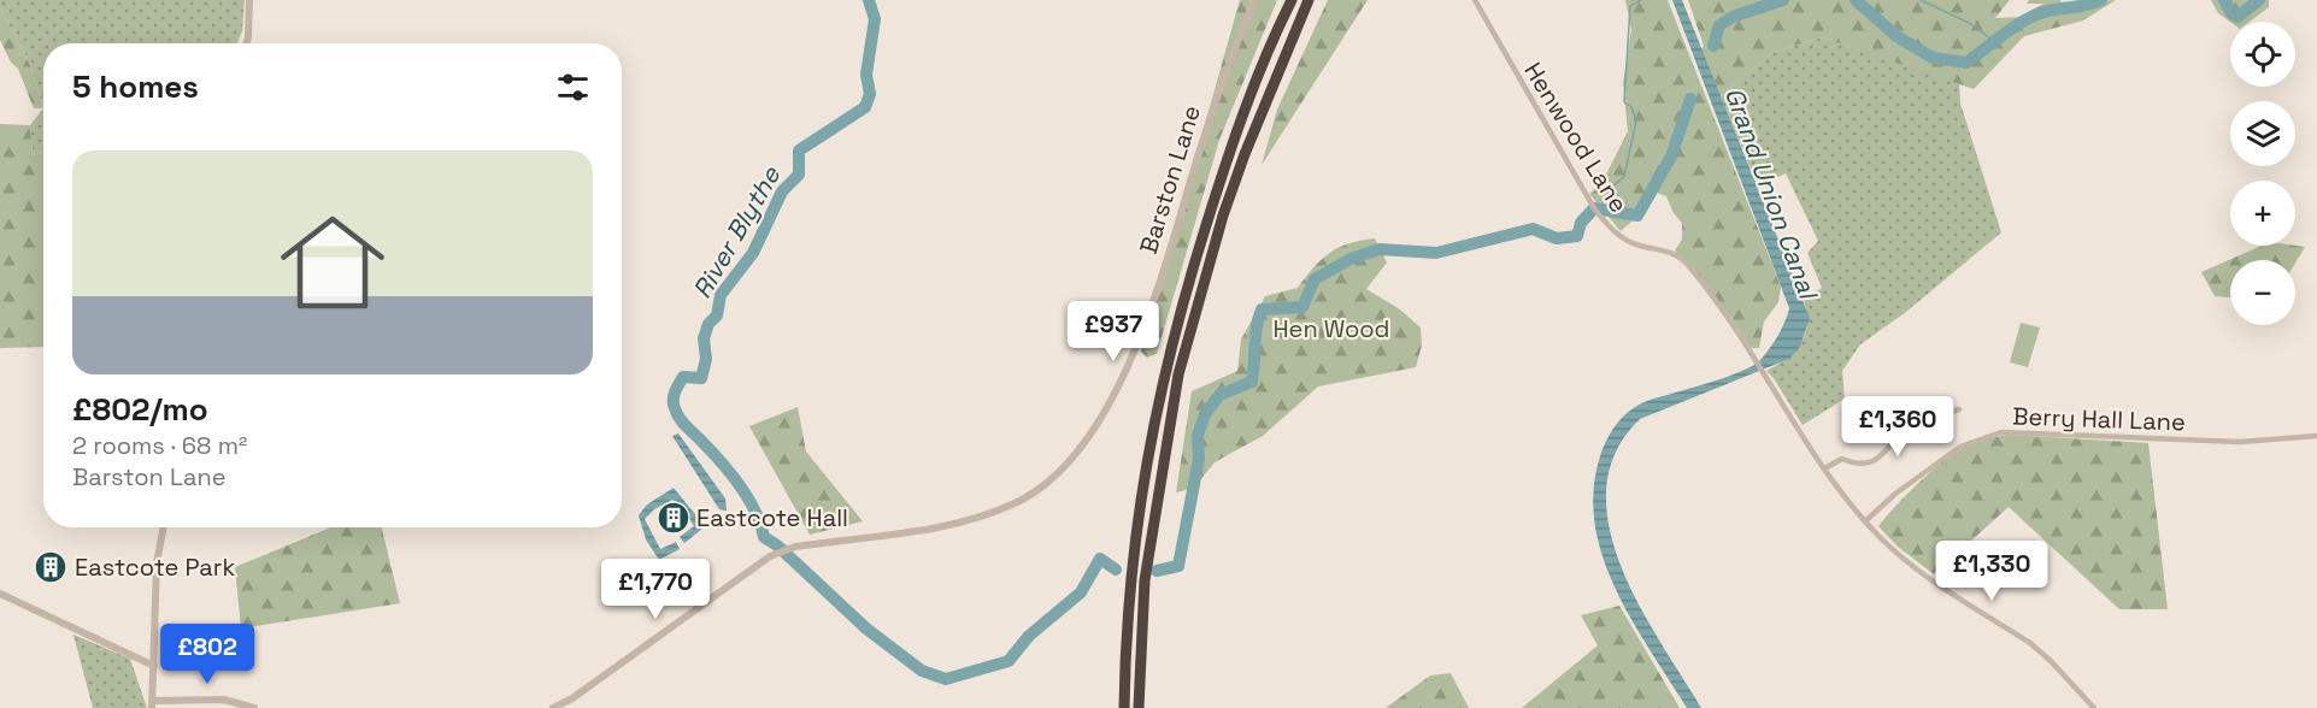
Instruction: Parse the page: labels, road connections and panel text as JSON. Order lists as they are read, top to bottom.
{
  "streets": {
    "street": ["Henwood Lane", "Barston Lane", "Berry Hall Lane"]
  },
  "water": ["Grand Union Canal", "River Blythe"],
  "parks": ["Hen Wood"],
  "places": {
    "building": ["Eastcote Hall", "Eastcote Park"]
  },
  "page": {
    "map_buttons": ["+", "−"],
    "heading": "5 homes",
    "list": [
      {
        "name": "£802/mo",
        "note": "2 rooms · 68 m² · Barston Lane"
      }
    ],
    "price": [
      "£937",
      "£1,360",
      "£1,330",
      "£1,770",
      "£802"
    ]
  }
}
